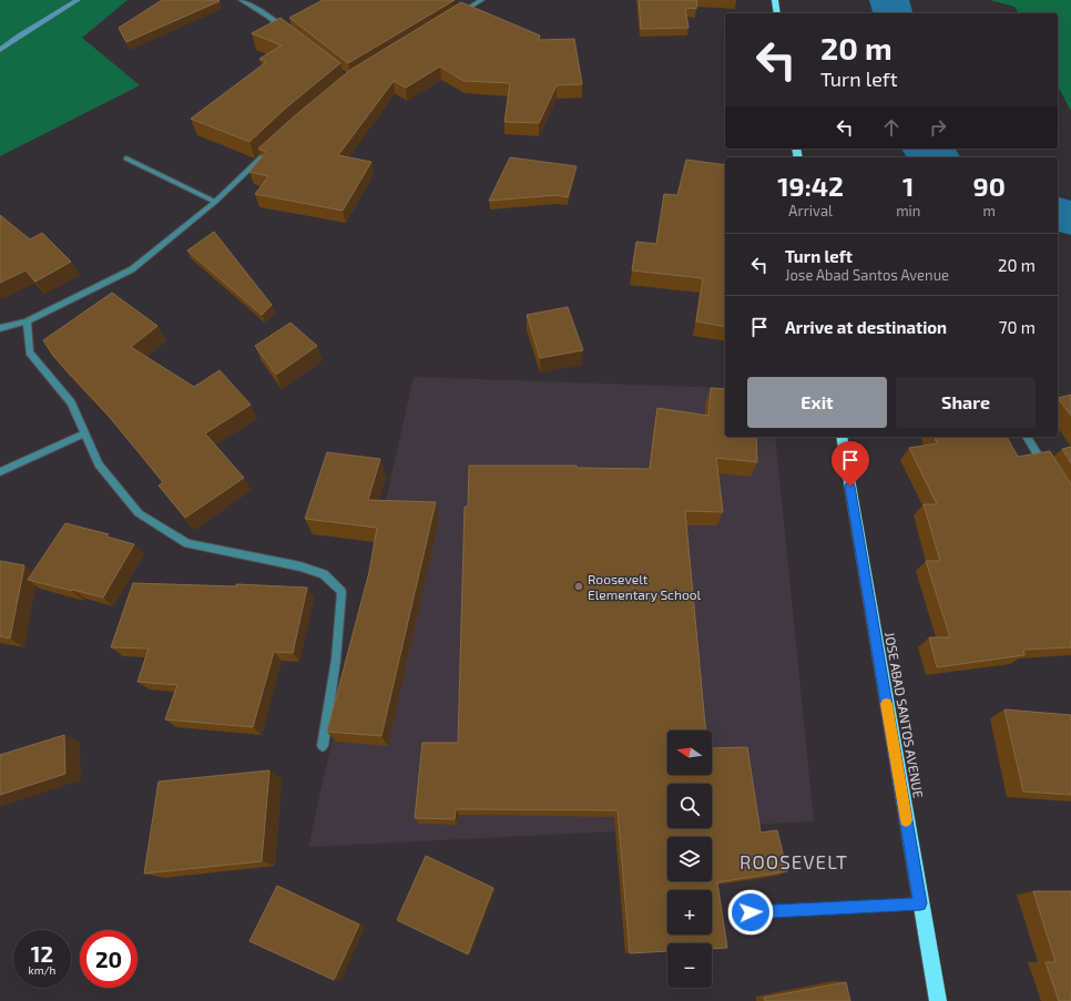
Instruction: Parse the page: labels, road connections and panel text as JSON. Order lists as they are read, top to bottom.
{
  "streets": {
    "highway": ["JOSE ABAD SANTOS AVENUE"]
  },
  "districts": ["ROOSEVELT"],
  "places": ["Roosevelt Elementary School"],
  "north": "left",
  "page": {
    "turn": ["20 m", "Turn left"],
    "eta": [
      "19:42",
      "Arrival",
      "1",
      "min",
      "90",
      "m"
    ],
    "list": [
      {
        "name": "Turn left",
        "note": "Jose Abad Santos Avenue",
        "value": "20 m"
      },
      {
        "name": "Arrive at destination",
        "value": "70 m"
      }
    ],
    "buttons": ["Exit", "Share"],
    "map_buttons": ["+", "−"],
    "speed": "12 km/h",
    "limit": "20"
  }
}
